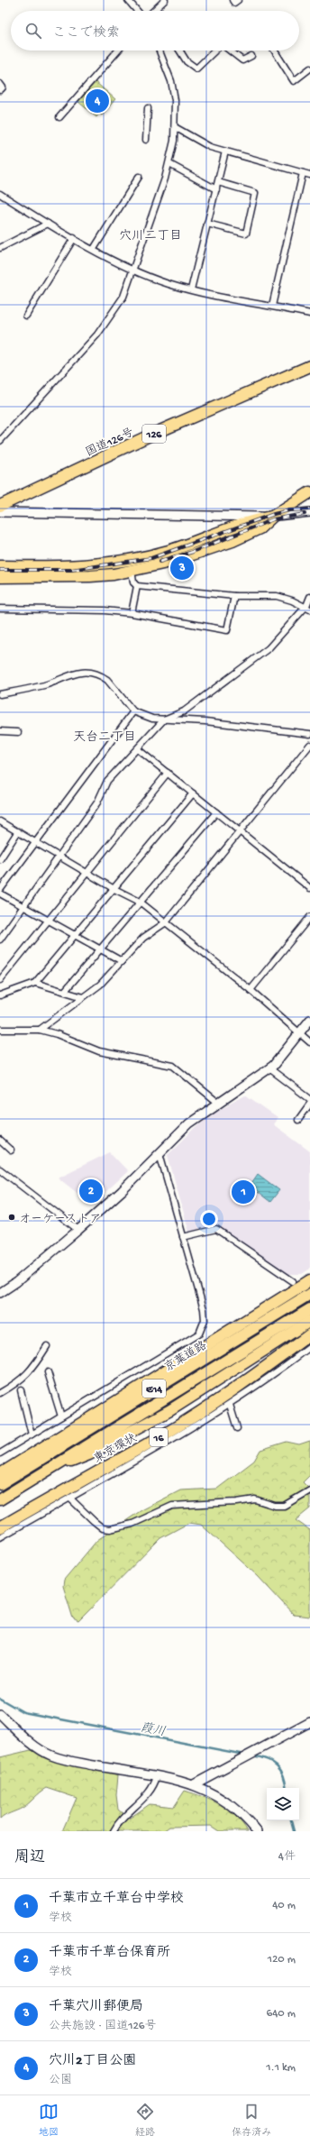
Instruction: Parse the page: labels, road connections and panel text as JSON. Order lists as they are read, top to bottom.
{
  "streets": {
    "highway": [
      "126",
      "国道126号",
      "京葉道路",
      "E14",
      "16",
      "東京環状"
    ]
  },
  "districts": ["穴川二丁目", "天台二丁目"],
  "water": ["葭川"],
  "places": ["オーケーストア"],
  "page": {
    "search": "ここで検索",
    "pins": [
      "4",
      "3",
      "2",
      "1"
    ],
    "heading": ["周辺", "4件"],
    "list": [
      {
        "mark": "1",
        "name": "千葉市立千草台中学校",
        "note": "学校",
        "value": "40 m"
      },
      {
        "mark": "2",
        "name": "千葉市千草台保育所",
        "note": "学校",
        "value": "120 m"
      },
      {
        "mark": "3",
        "name": "千葉穴川郵便局",
        "note": "公共施設 · 国道126号",
        "value": "640 m"
      },
      {
        "mark": "4",
        "name": "穴川2丁目公園",
        "note": "公園",
        "value": "1.1 km"
      }
    ],
    "nav": ["地図", "経路", "保存済み"]
  }
}
